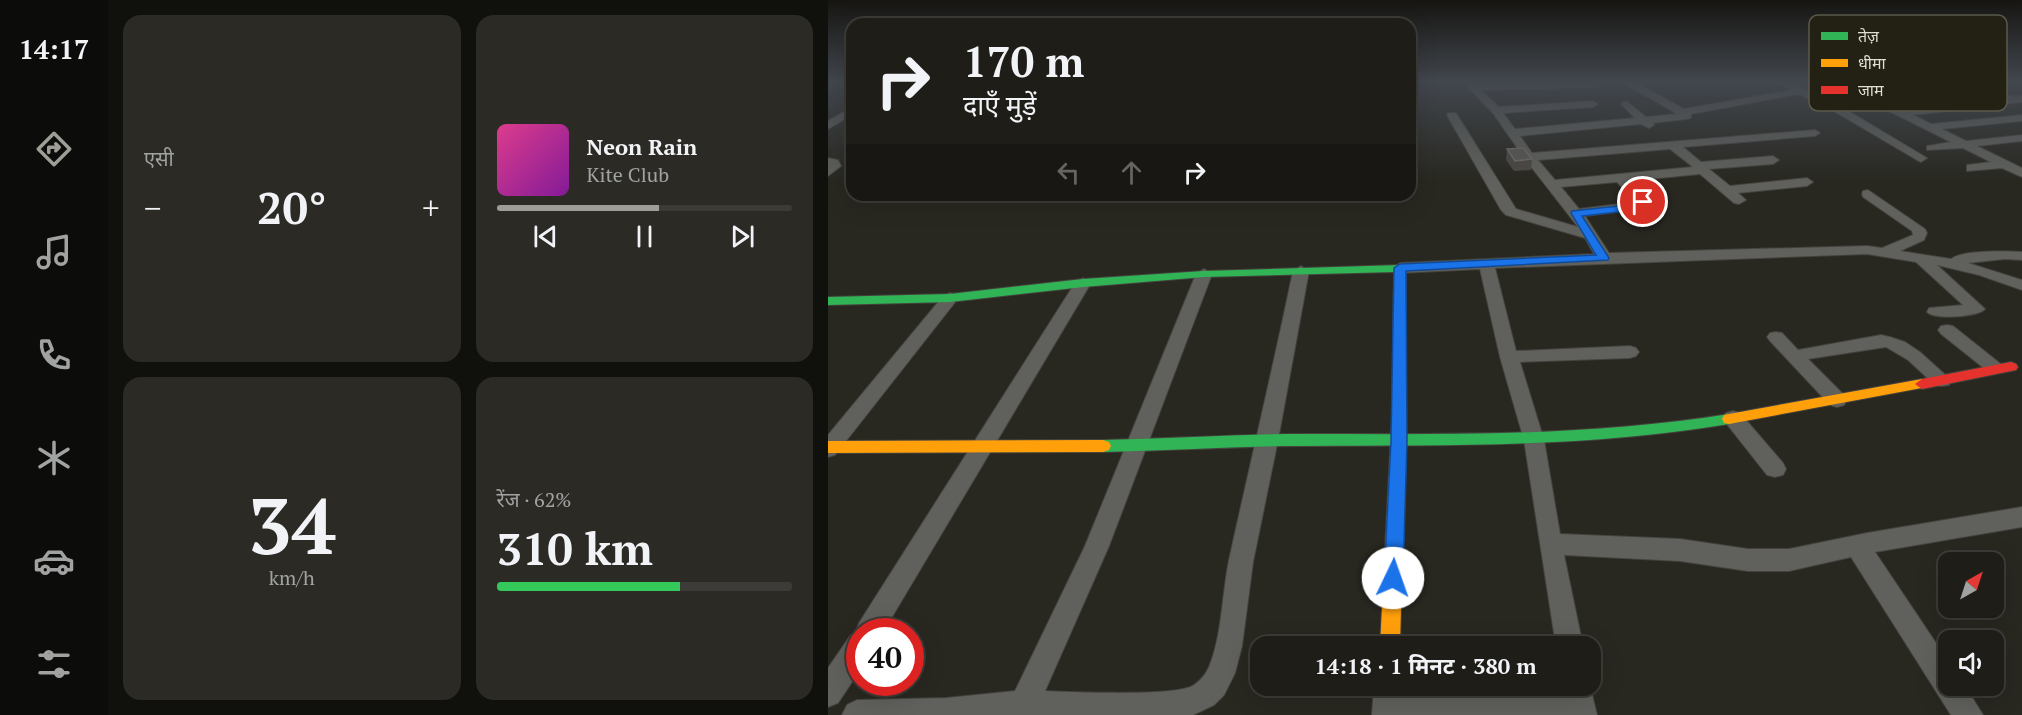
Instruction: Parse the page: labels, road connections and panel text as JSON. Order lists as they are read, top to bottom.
{
  "legend": ["तेज़", "धीमा", "जाम"],
  "north": "top right",
  "page": {
    "tabs": "14:17",
    "tile": [
      "एसी",
      ["34", "km/h"],
      ["रेंज · 62%", "310 km"]
    ],
    "turn": ["170 m", "दाएँ मुड़ें"],
    "song": ["Neon Rain", "Kite Club"],
    "heat": ["−", "20°", "+"],
    "limit": "40",
    "trip": "14:18 · 1 मिनट · 380 m"
  }
}
